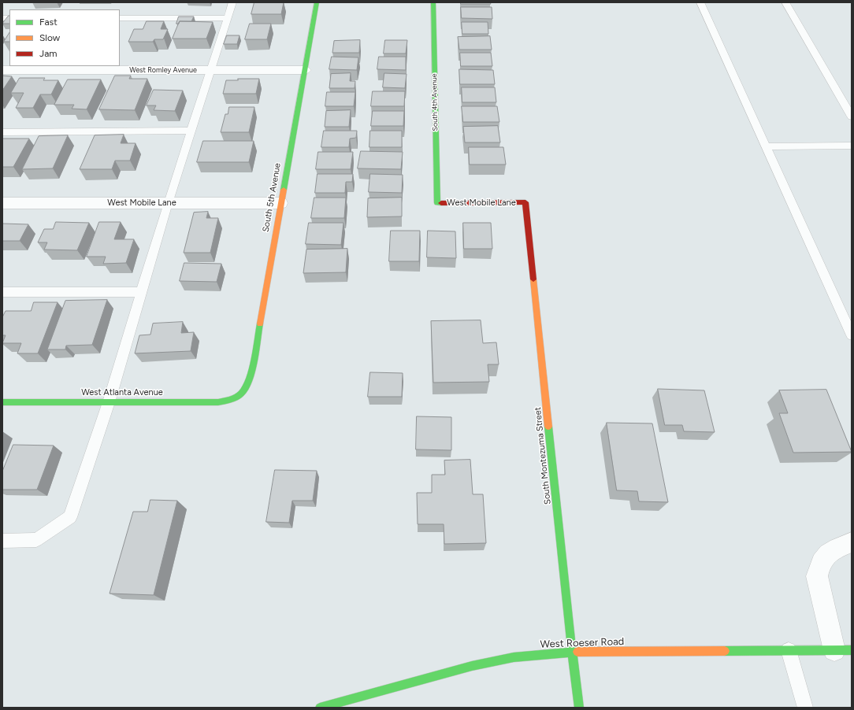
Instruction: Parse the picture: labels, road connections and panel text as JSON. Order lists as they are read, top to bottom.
{
  "streets": {
    "street": [
      "West Romley Avenue",
      "South 4th Avenue",
      "South 5th Avenue",
      "West Mobile Lane",
      "West Atlanta Avenue",
      "South Montezuma Street",
      "West Roeser Road"
    ]
  },
  "crossings": [
    ["West Romley Avenue", "South 5th Avenue"],
    ["South 4th Avenue", "West Mobile Lane"],
    ["South 5th Avenue", "West Mobile Lane"],
    ["South 5th Avenue", "West Atlanta Avenue"],
    ["West Mobile Lane", "South Montezuma Street"],
    ["South Montezuma Street", "West Roeser Road"]
  ],
  "legend": ["Fast", "Slow", "Jam"]
}
